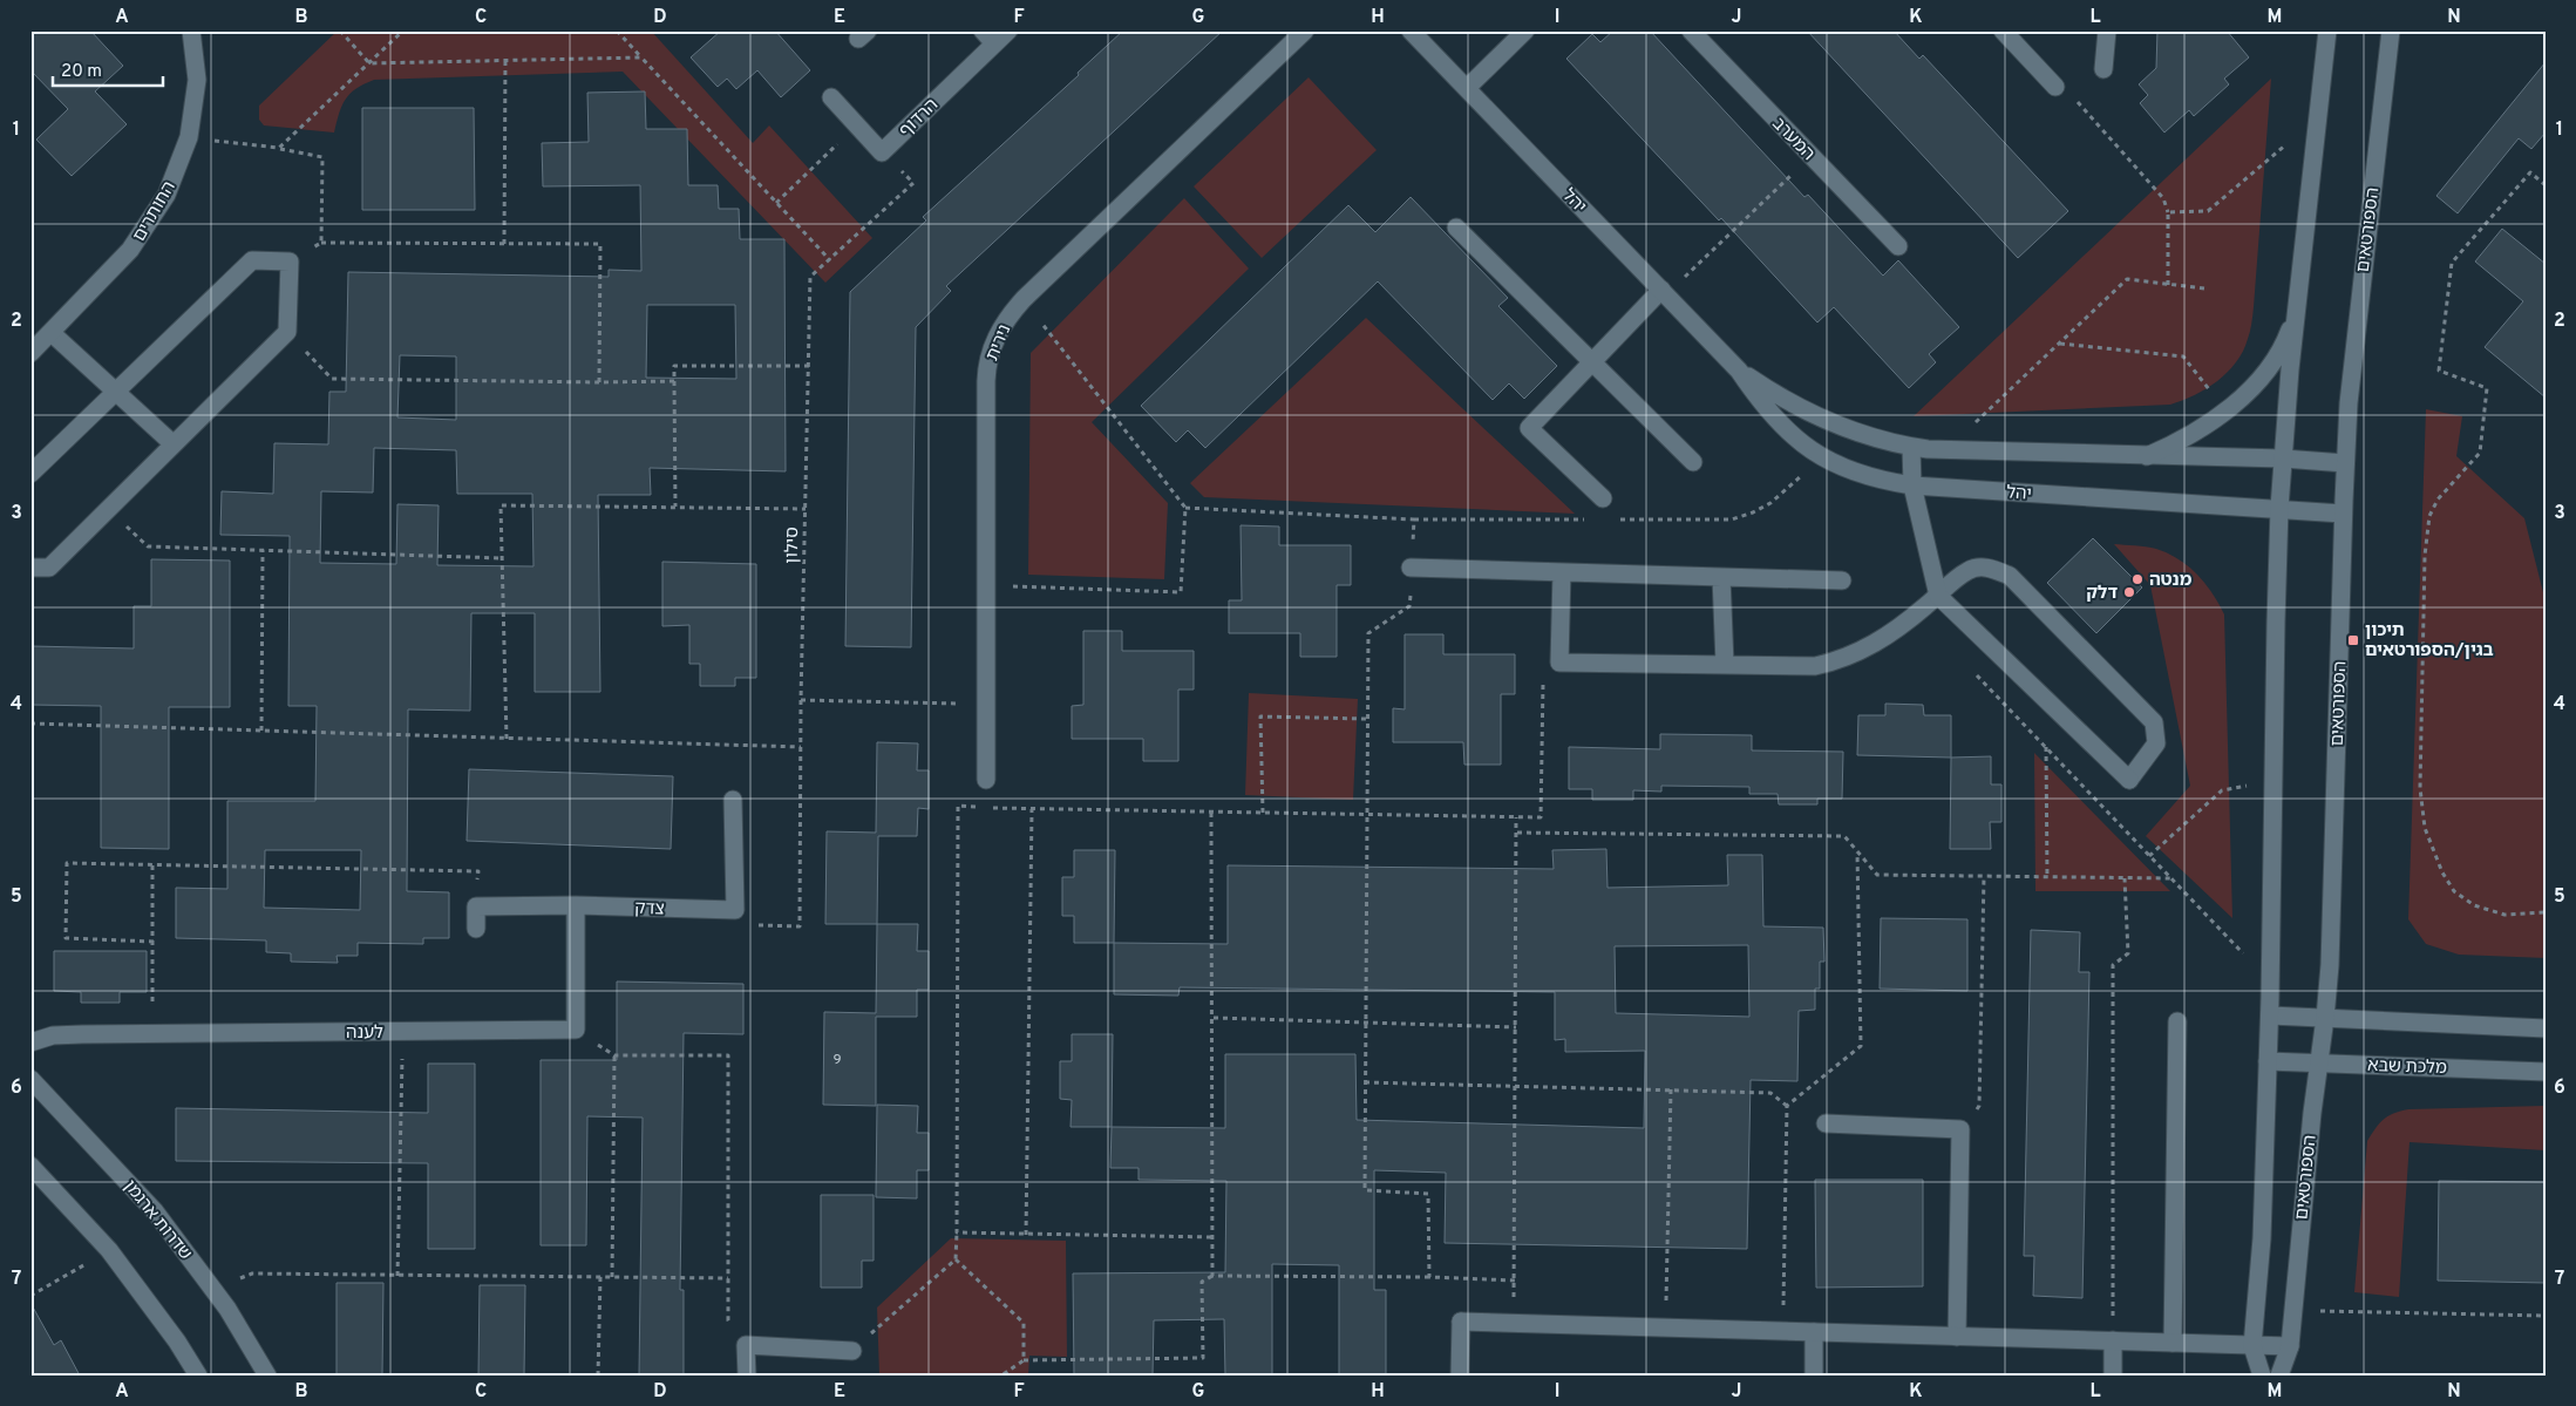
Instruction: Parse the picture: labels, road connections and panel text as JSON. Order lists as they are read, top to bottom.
{
  "streets": {
    "street": [
      "הרדוף",
      "המערב",
      "יהל",
      "החותרים",
      "הספורטאים",
      "נירית",
      "צדק",
      "לענה",
      "מלכת שבא",
      "שדרות ארגמן"
    ],
    "path": ["סילון"]
  },
  "crossings": [
    ["הרדוף", "סילון"],
    ["יהל", "הספורטאים"],
    ["הספורטאים", "מלכת שבא"],
    ["סילון", "צדק"]
  ],
  "places": {
    "other": ["מנטה", "דלק"],
    "transit": ["תיכון בגין/הספורטאים"]
  },
  "house_numbers": ["9"],
  "scale_bar": "20 m",
  "grid": {
    "columns": [
      "A",
      "B",
      "C",
      "D",
      "E",
      "F",
      "G",
      "H",
      "I",
      "J",
      "K",
      "L",
      "M",
      "N"
    ],
    "rows": [
      "1",
      "2",
      "3",
      "4",
      "5",
      "6",
      "7"
    ]
  }
}
